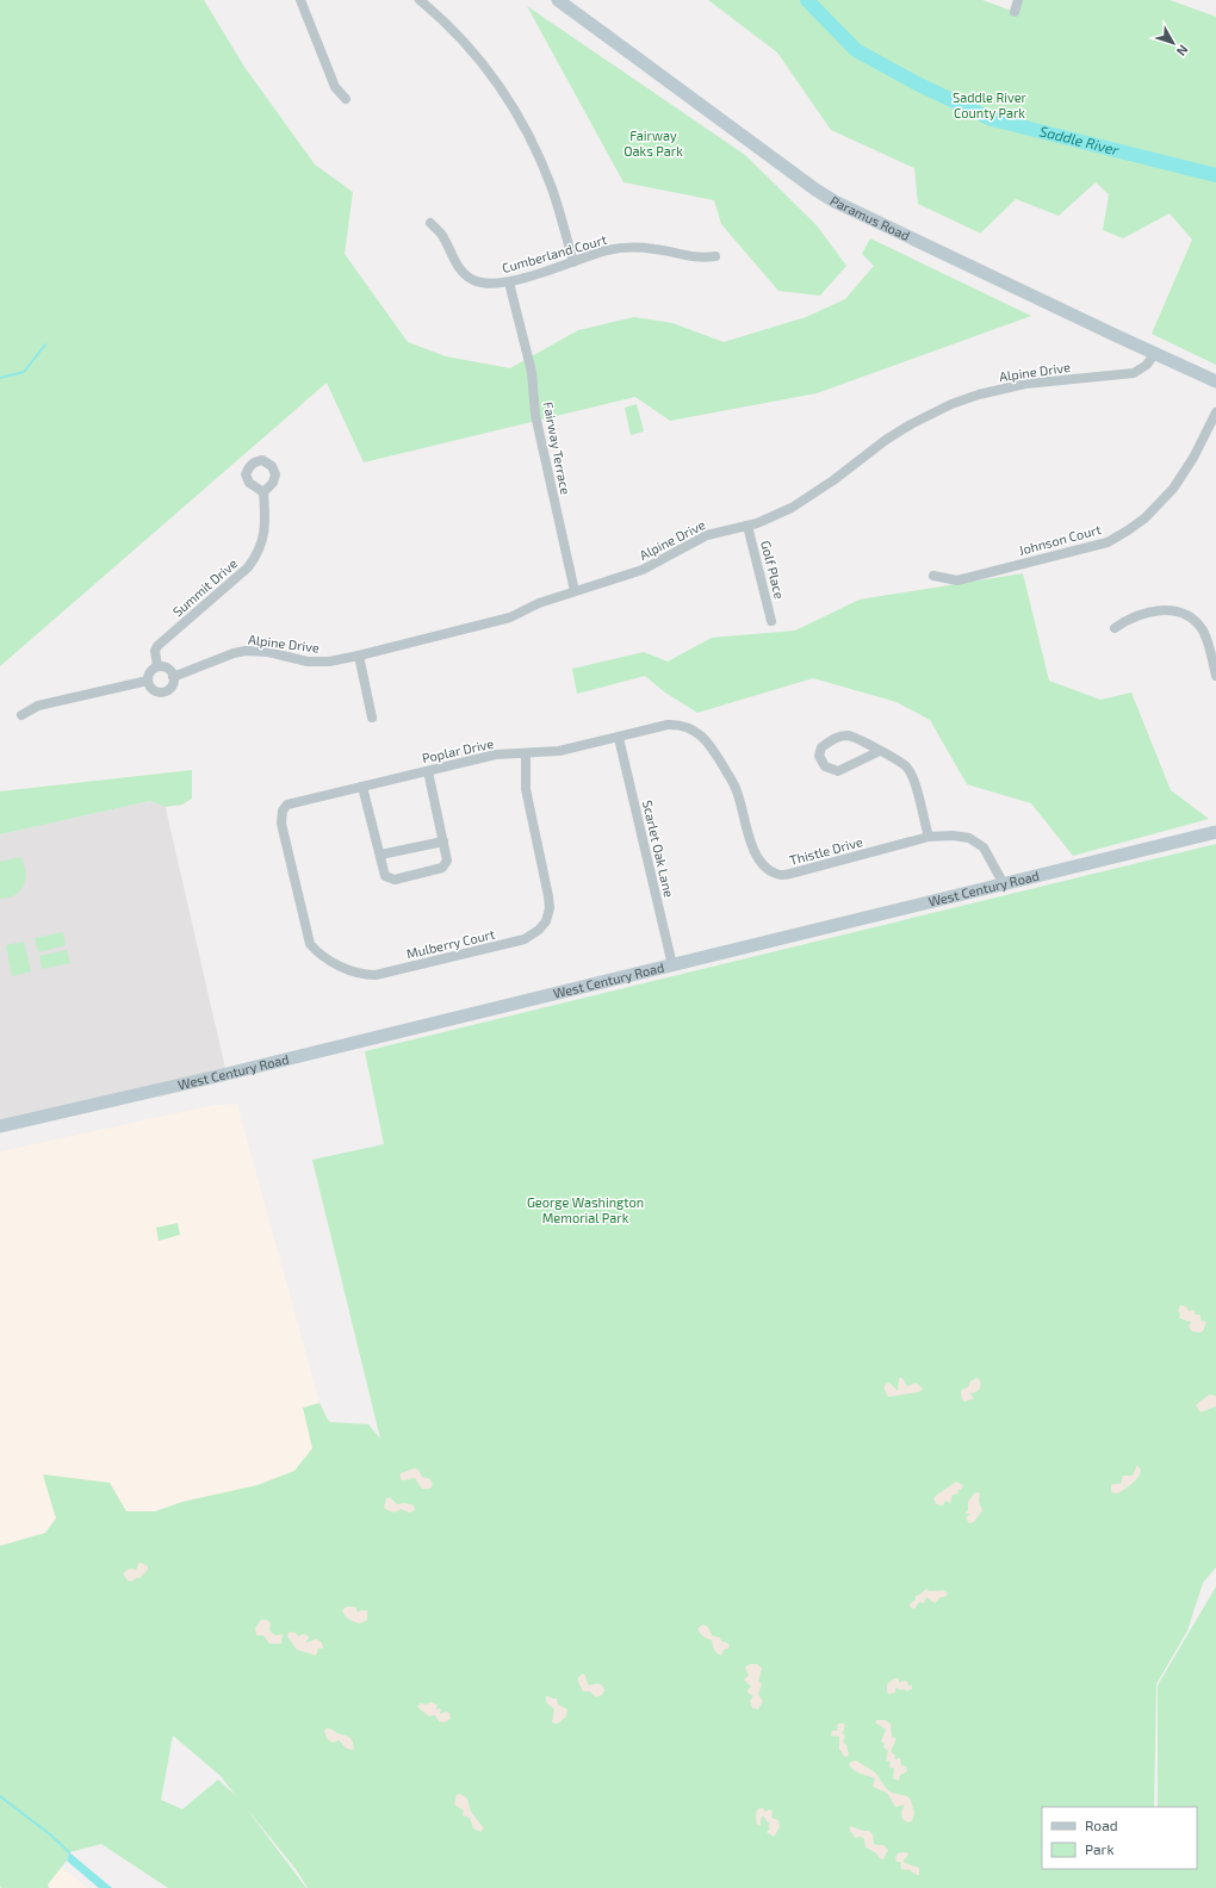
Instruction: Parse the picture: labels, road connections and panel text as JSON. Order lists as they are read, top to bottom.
{
  "streets": {
    "main road": ["Paramus Road", "West Century Road"],
    "street": [
      "Cumberland Court",
      "Alpine Drive",
      "Fairway Terrace",
      "Johnson Court",
      "Golf Place",
      "Summit Drive",
      "Poplar Drive",
      "Scarlet Oak Lane",
      "Thistle Drive",
      "Mulberry Court"
    ]
  },
  "crossings": [
    ["Paramus Road", "Alpine Drive"],
    ["Cumberland Court", "Fairway Terrace"],
    ["Alpine Drive", "Fairway Terrace"],
    ["Alpine Drive", "Golf Place"],
    ["Alpine Drive", "Summit Drive"],
    ["Poplar Drive", "Scarlet Oak Lane"],
    ["Poplar Drive", "Thistle Drive"],
    ["Poplar Drive", "Mulberry Court"],
    ["Scarlet Oak Lane", "West Century Road"],
    ["Thistle Drive", "West Century Road"]
  ],
  "water": ["Saddle River"],
  "parks": ["Saddle River County Park", "Fairway Oaks Park", "George Washington Memorial Park"],
  "legend": ["Road", "Park"],
  "north": "bottom right"
}
